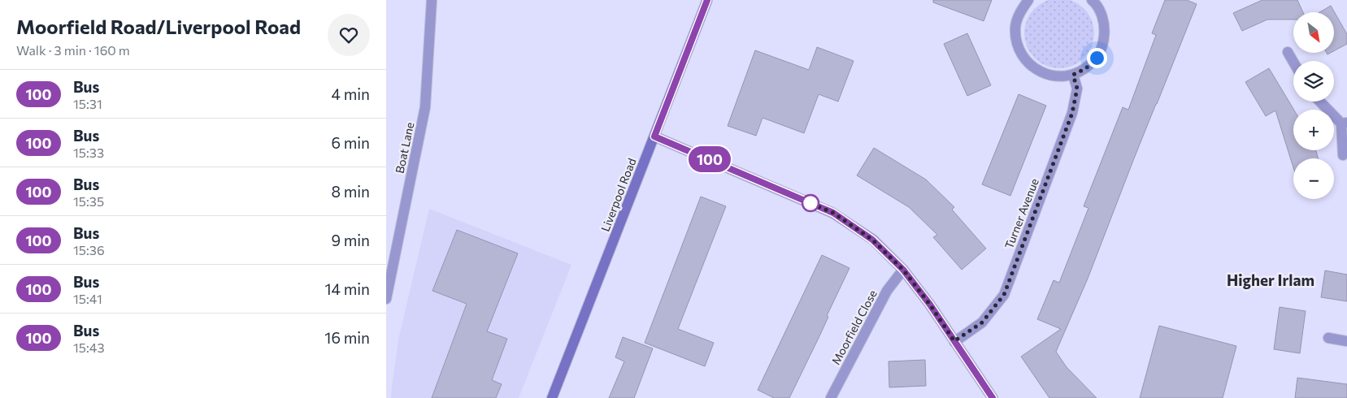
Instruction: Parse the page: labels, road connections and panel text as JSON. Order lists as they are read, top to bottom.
{
  "streets": {
    "main road": ["Liverpool Road"],
    "street": ["Boat Lane", "Turner Avenue", "Moorfield Close"]
  },
  "districts": ["Higher Irlam"],
  "lines": ["bus line 100"],
  "north": "bottom right",
  "page": {
    "heading": ["Moorfield Road/Liverpool Road", "Walk · 3 min · 160 m"],
    "on_map": "100",
    "map_buttons": ["+", "−"],
    "list": [
      {
        "mark": "100",
        "name": "Bus",
        "note": "15:31",
        "value": "4 min"
      },
      {
        "mark": "100",
        "name": "Bus",
        "note": "15:33",
        "value": "6 min"
      },
      {
        "mark": "100",
        "name": "Bus",
        "note": "15:35",
        "value": "8 min"
      },
      {
        "mark": "100",
        "name": "Bus",
        "note": "15:36",
        "value": "9 min"
      },
      {
        "mark": "100",
        "name": "Bus",
        "note": "15:41",
        "value": "14 min"
      },
      {
        "mark": "100",
        "name": "Bus",
        "note": "15:43",
        "value": "16 min"
      }
    ]
  }
}
